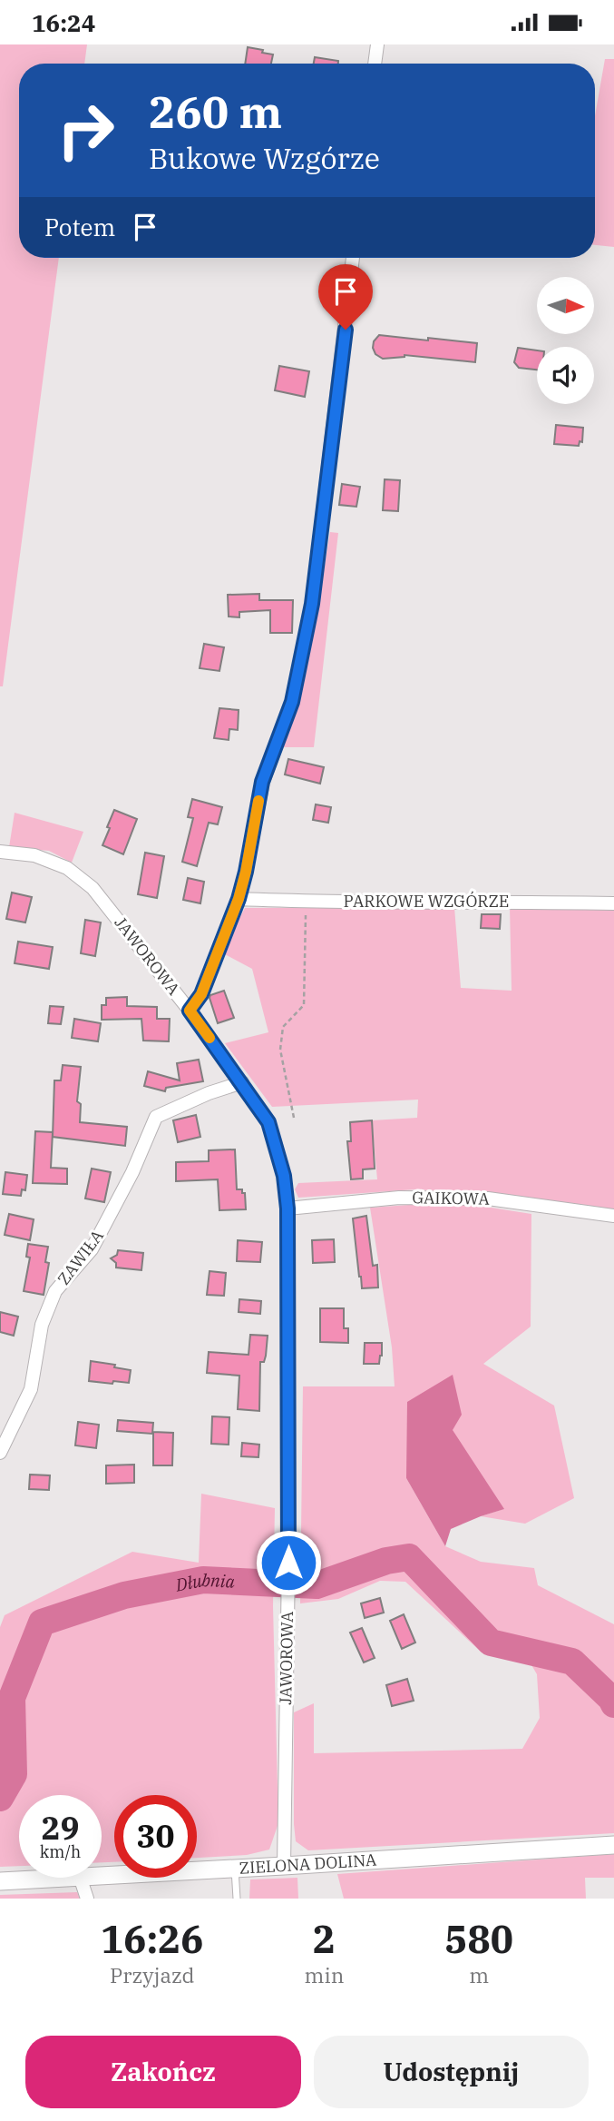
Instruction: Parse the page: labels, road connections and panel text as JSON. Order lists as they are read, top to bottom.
{
  "streets": {
    "street": [
      "PARKOWE WZGÓRZE",
      "JAWOROWA",
      "GAIKOWA",
      "ZAWIŁA",
      "ZIELONA DOLINA"
    ]
  },
  "crossings": [
    ["JAWOROWA", "GAIKOWA"],
    ["JAWOROWA", "ZAWIŁA"],
    ["JAWOROWA", "ZIELONA DOLINA"]
  ],
  "water": ["Dłubnia"],
  "north": "right",
  "page": {
    "status": "16:24",
    "turn": ["260 m", "Bukowe Wzgórze"],
    "then": "Potem",
    "speed": "29 km/h",
    "limit": "30",
    "eta": [
      "16:26",
      "Przyjazd",
      "2",
      "min",
      "580",
      "m"
    ],
    "buttons": ["Zakończ", "Udostępnij"]
  }
}
